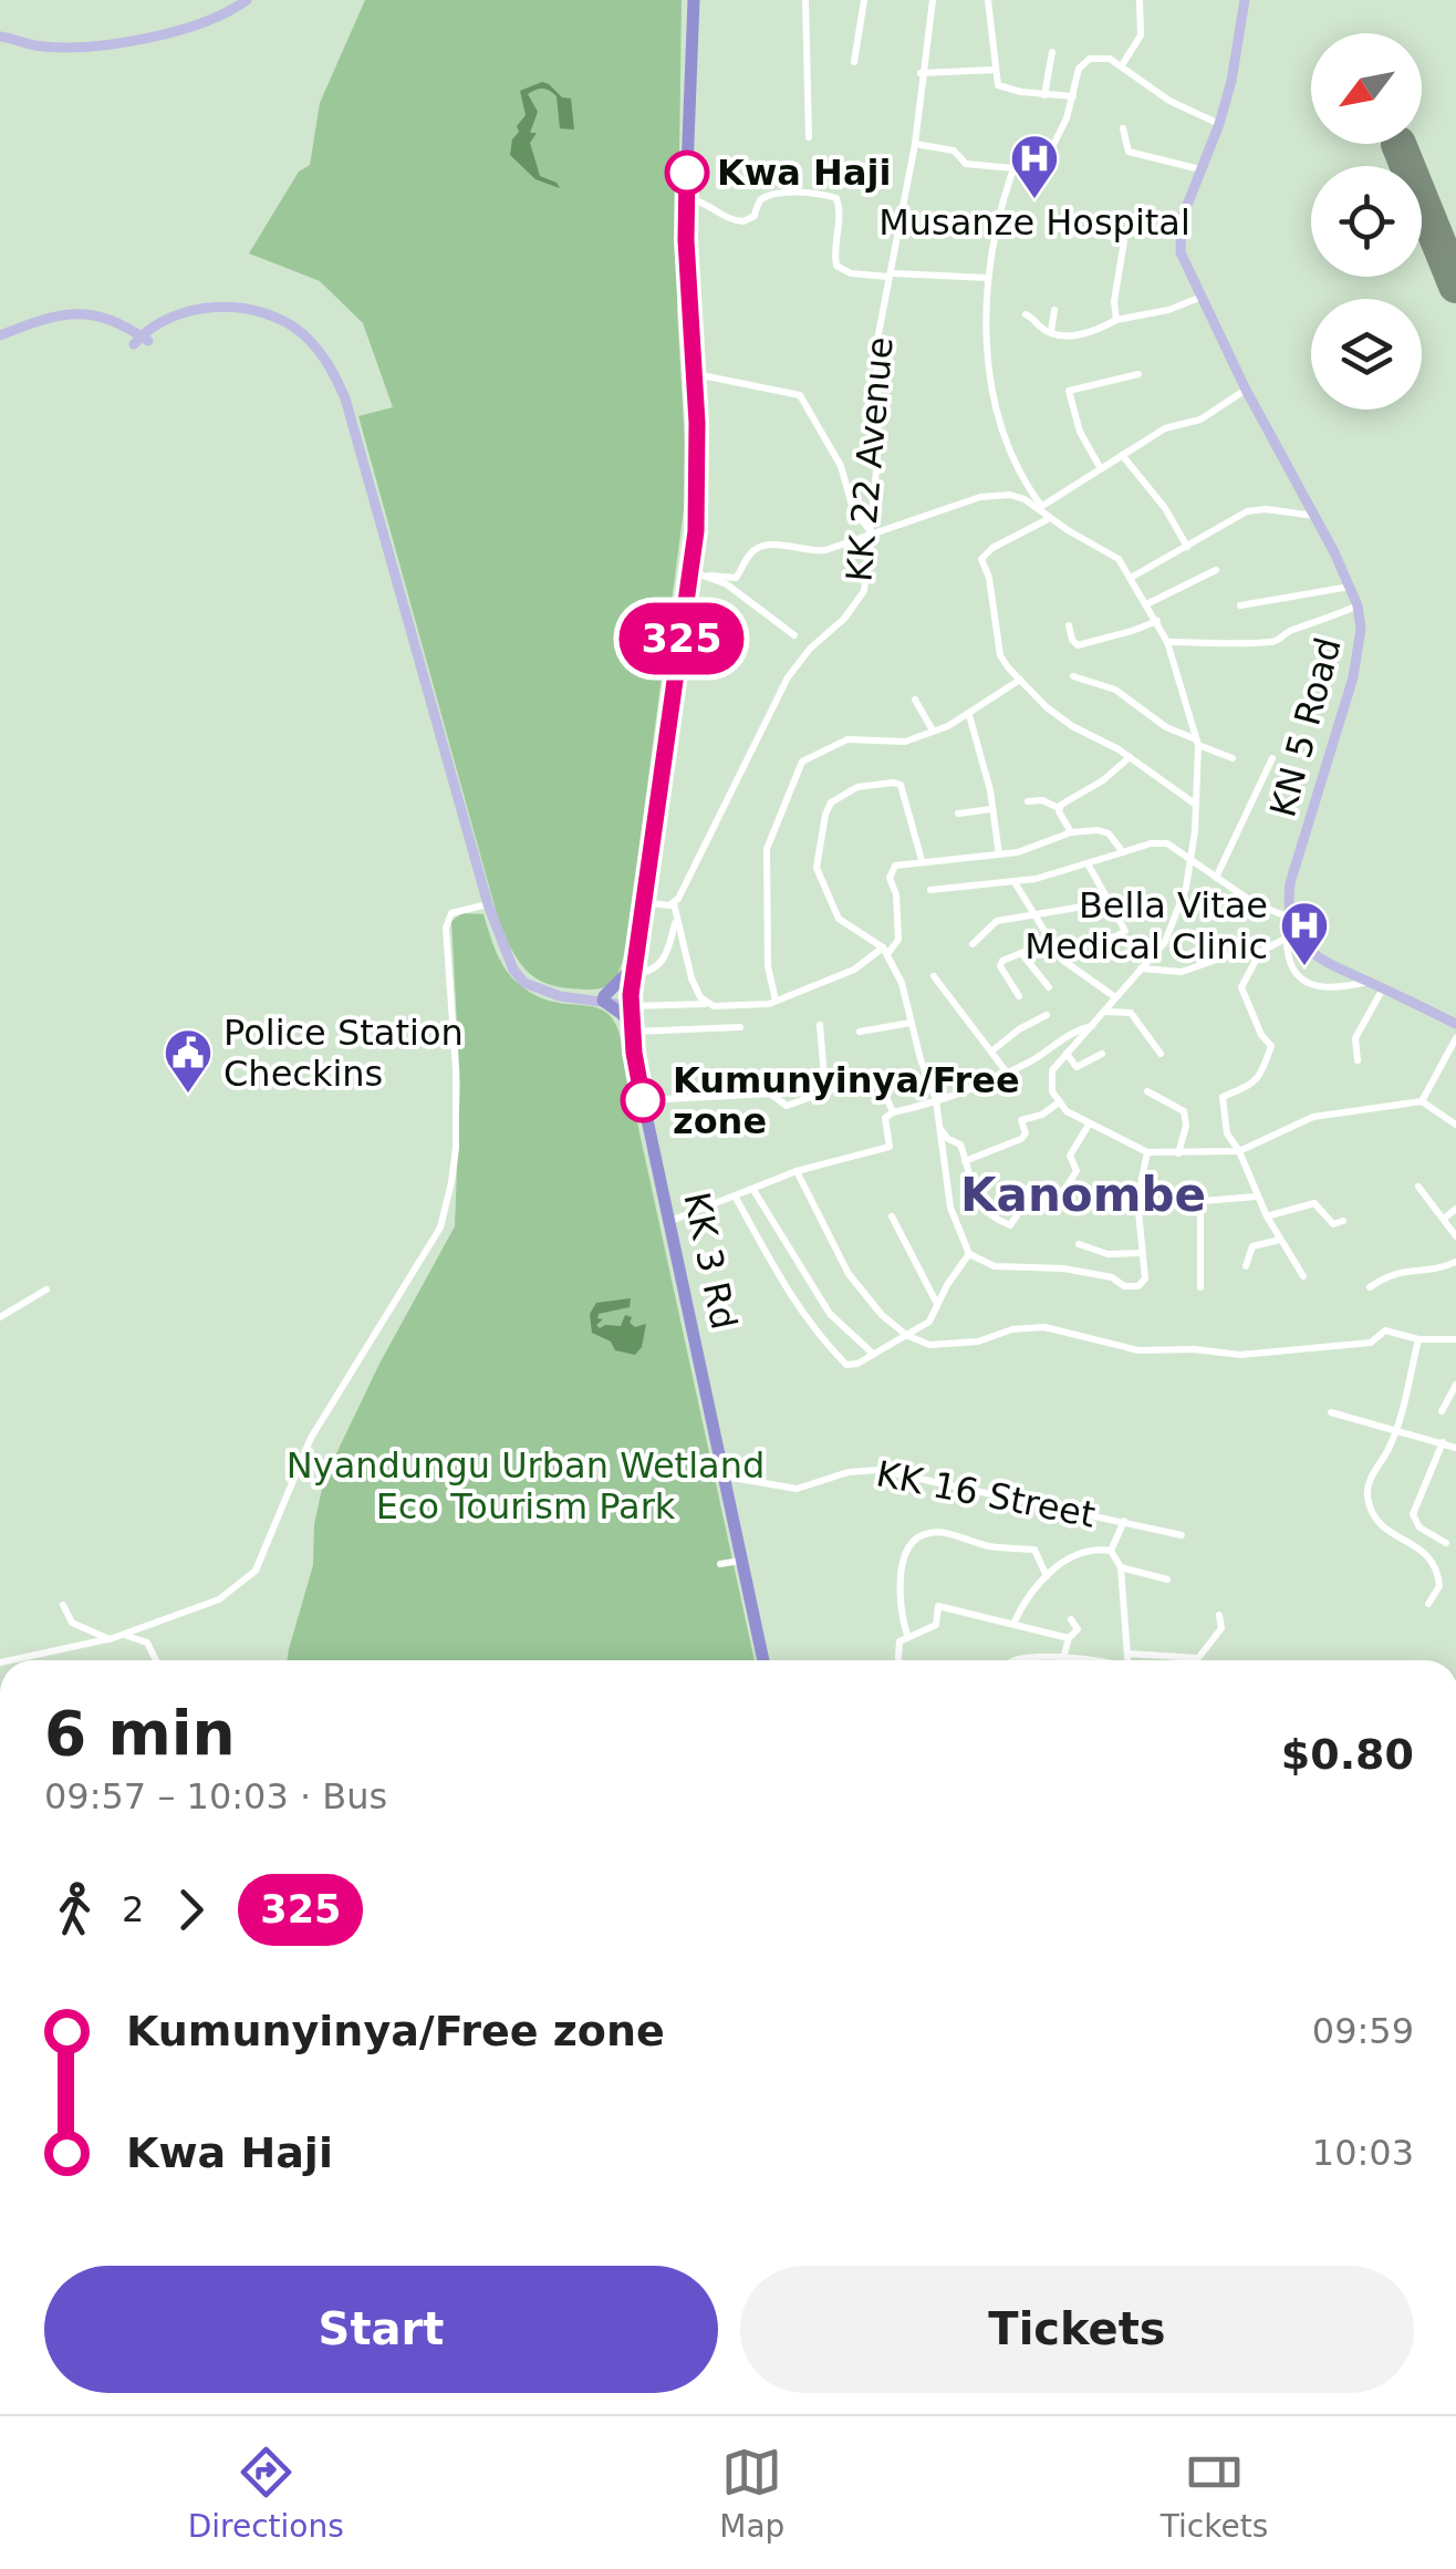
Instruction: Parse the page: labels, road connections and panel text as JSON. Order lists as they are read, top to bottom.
{
  "streets": {
    "highway": ["KK 3 Rd"],
    "main road": ["KN 5 Road"],
    "street": ["KK 22 Avenue", "KK 16 Street"]
  },
  "crossings": [
    ["KK 3 Rd", "KK 16 Street"]
  ],
  "districts": ["Kanombe"],
  "parks": ["Nyandungu Urban Wetland Eco Tourism Park"],
  "places": {
    "other": ["Kwa Haji", "Kumunyinya/Free zone"],
    "hospital": ["Musanze Hospital", "Bella Vitae Medical Clinic"],
    "public building": ["Police Station Checkins"]
  },
  "lines": ["bus line 325"],
  "north": "bottom left",
  "page": {
    "on_map": "325",
    "heading": ["6 min", "09:57 – 10:03 · Bus", "$0.80"],
    "legs": ["2", "325"],
    "list": [
      {
        "name": "Kumunyinya/Free zone",
        "value": "09:59"
      },
      {
        "name": "Kwa Haji",
        "value": "10:03"
      }
    ],
    "buttons": ["Start", "Tickets"],
    "tabs": ["Directions", "Map", "Tickets"]
  }
}
